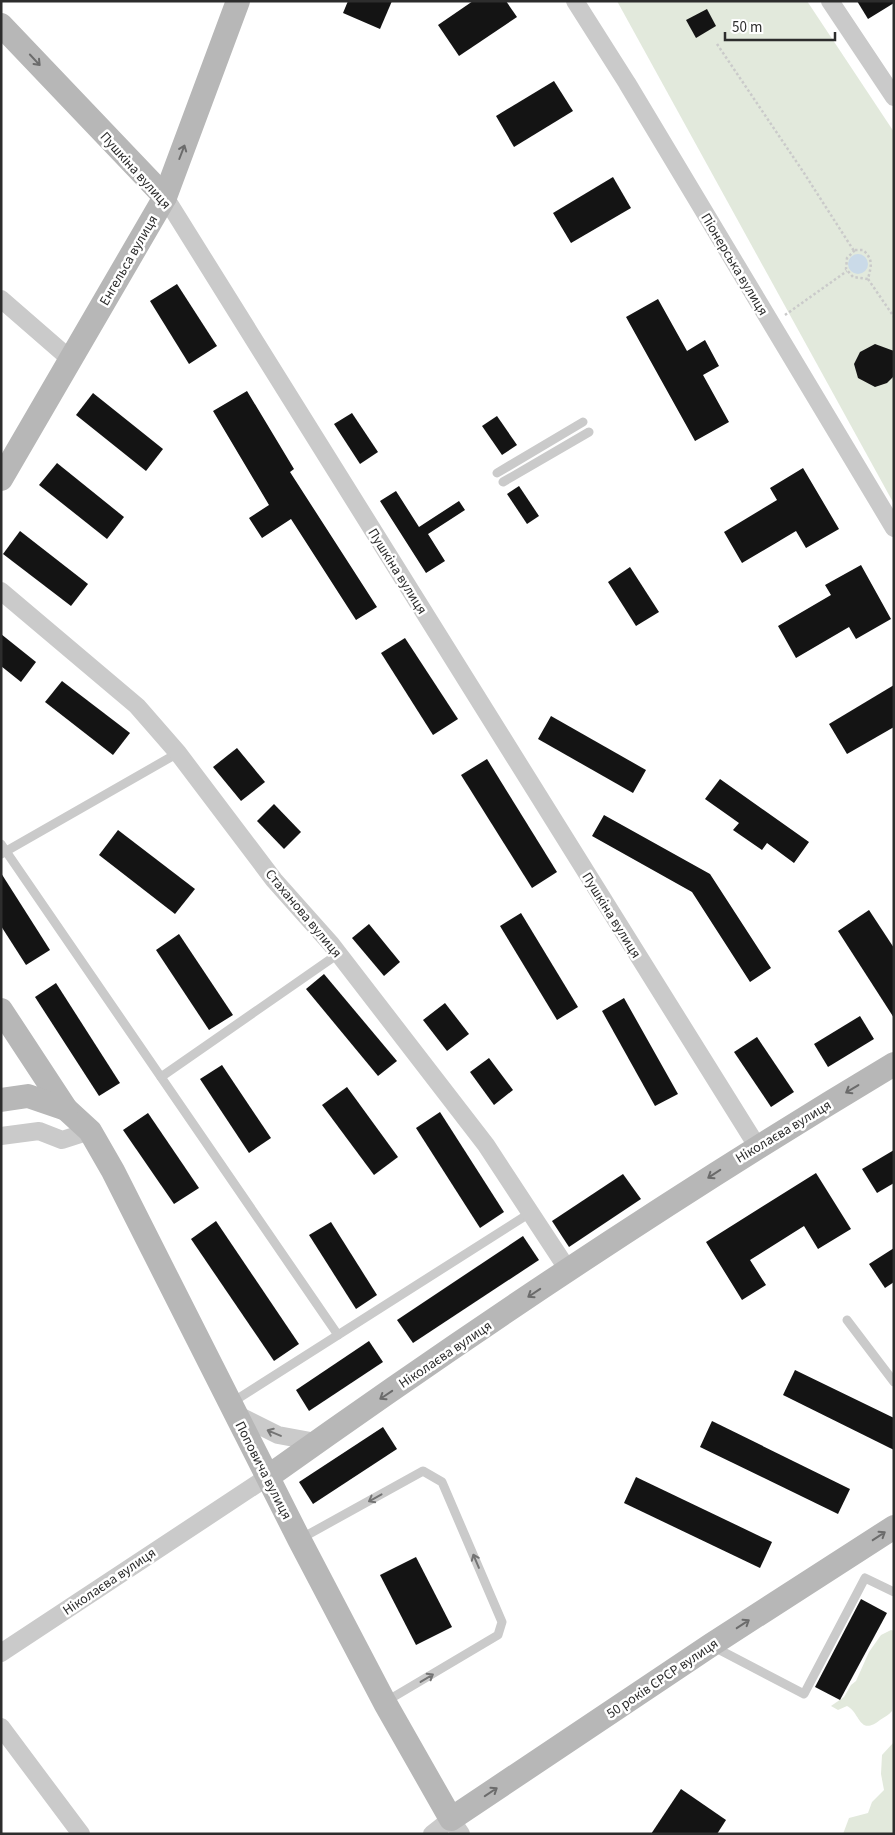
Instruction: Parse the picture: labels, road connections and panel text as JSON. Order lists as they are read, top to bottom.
{
  "streets": {
    "street": [
      "Пушкіна вулиця",
      "Енгельса вулиця",
      "Піонерська вулиця",
      "Стаханова вулиця",
      "Ніколаєва вулиця",
      "Поповича вулиця",
      "50 років СРСР вулиця"
    ]
  },
  "crossings": [
    ["Пушкіна вулиця", "Енгельса вулиця"],
    ["Пушкіна вулиця", "Ніколаєва вулиця"],
    ["Стаханова вулиця", "Ніколаєва вулиця"],
    ["Ніколаєва вулиця", "Поповича вулиця"],
    ["Поповича вулиця", "50 років СРСР вулиця"]
  ],
  "one_way": ["Енгельса вулиця", "Ніколаєва вулиця", "50 років СРСР вулиця"],
  "scale_bar": "50 m"
}
